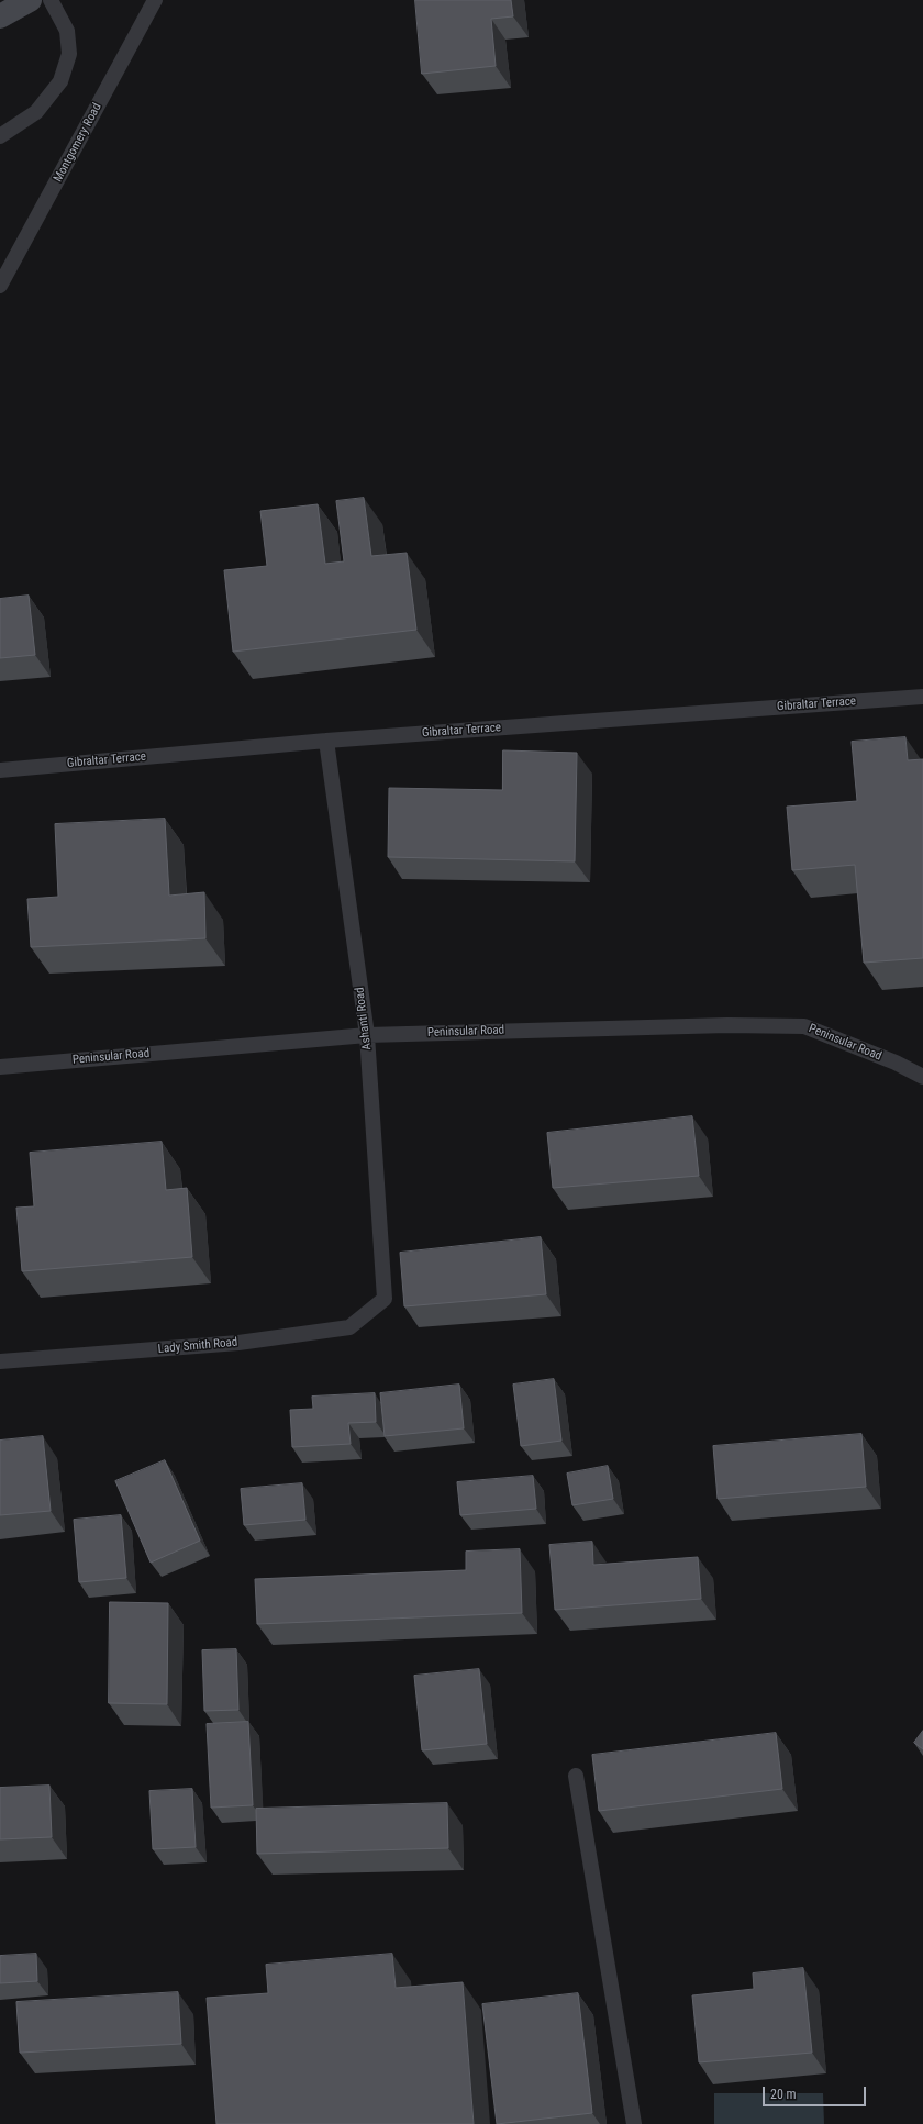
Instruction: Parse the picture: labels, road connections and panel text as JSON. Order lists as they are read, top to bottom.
{
  "streets": {
    "lane": [
      "Montgomery Road",
      "Gibraltar Terrace",
      "Ashanti Road",
      "Peninsular Road",
      "Lady Smith Road"
    ]
  },
  "crossings": [
    ["Gibraltar Terrace", "Ashanti Road"],
    ["Ashanti Road", "Peninsular Road"],
    ["Ashanti Road", "Lady Smith Road"]
  ],
  "scale_bar": "20 m"
}
